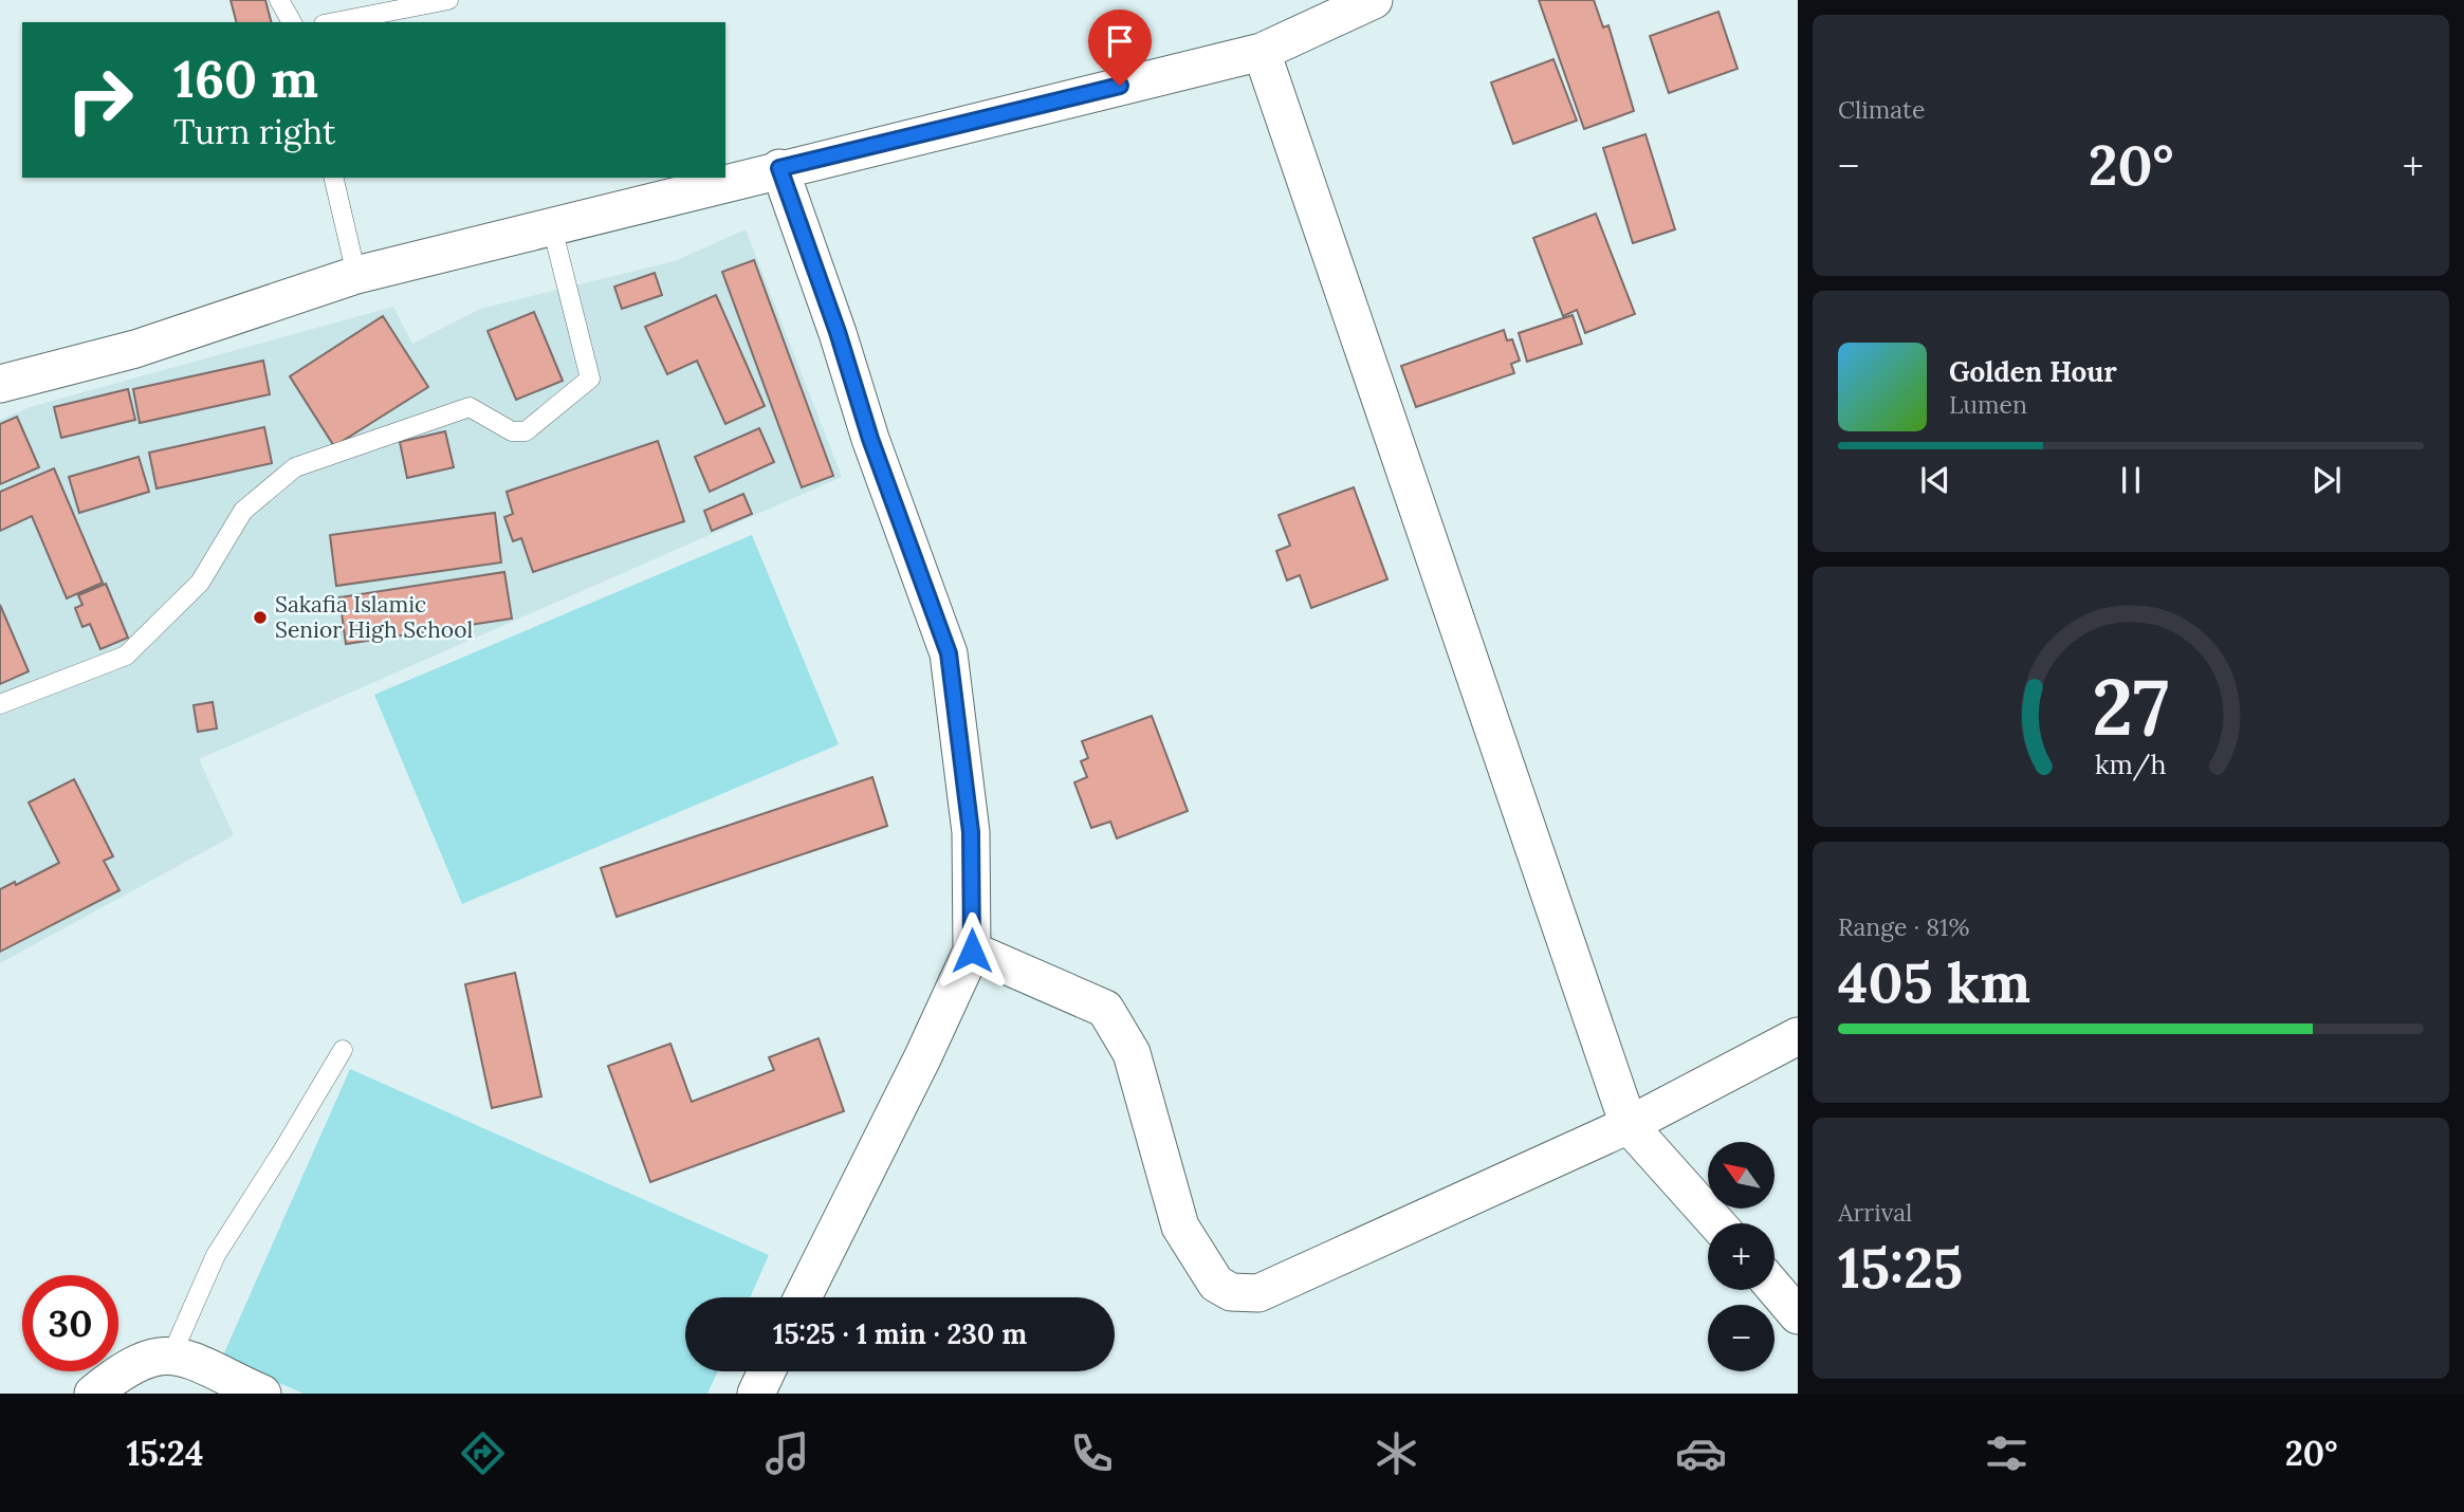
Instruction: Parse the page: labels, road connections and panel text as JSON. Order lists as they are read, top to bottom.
{
  "places": ["Sakafia Islamic Senior High School"],
  "north": "top left",
  "page": {
    "tile": [
      "Climate",
      ["Range · 81%", "405 km"],
      ["Arrival", "15:25"]
    ],
    "turn": ["160 m", "Turn right"],
    "heat": ["−", "20°", "+"],
    "song": ["Golden Hour", "Lumen"],
    "map_buttons": ["+", "−"],
    "limit": "30",
    "trip": "15:25 · 1 min · 230 m",
    "tabs": ["15:24", "20°"],
    "gauge": ["27", "km/h"]
  }
}
